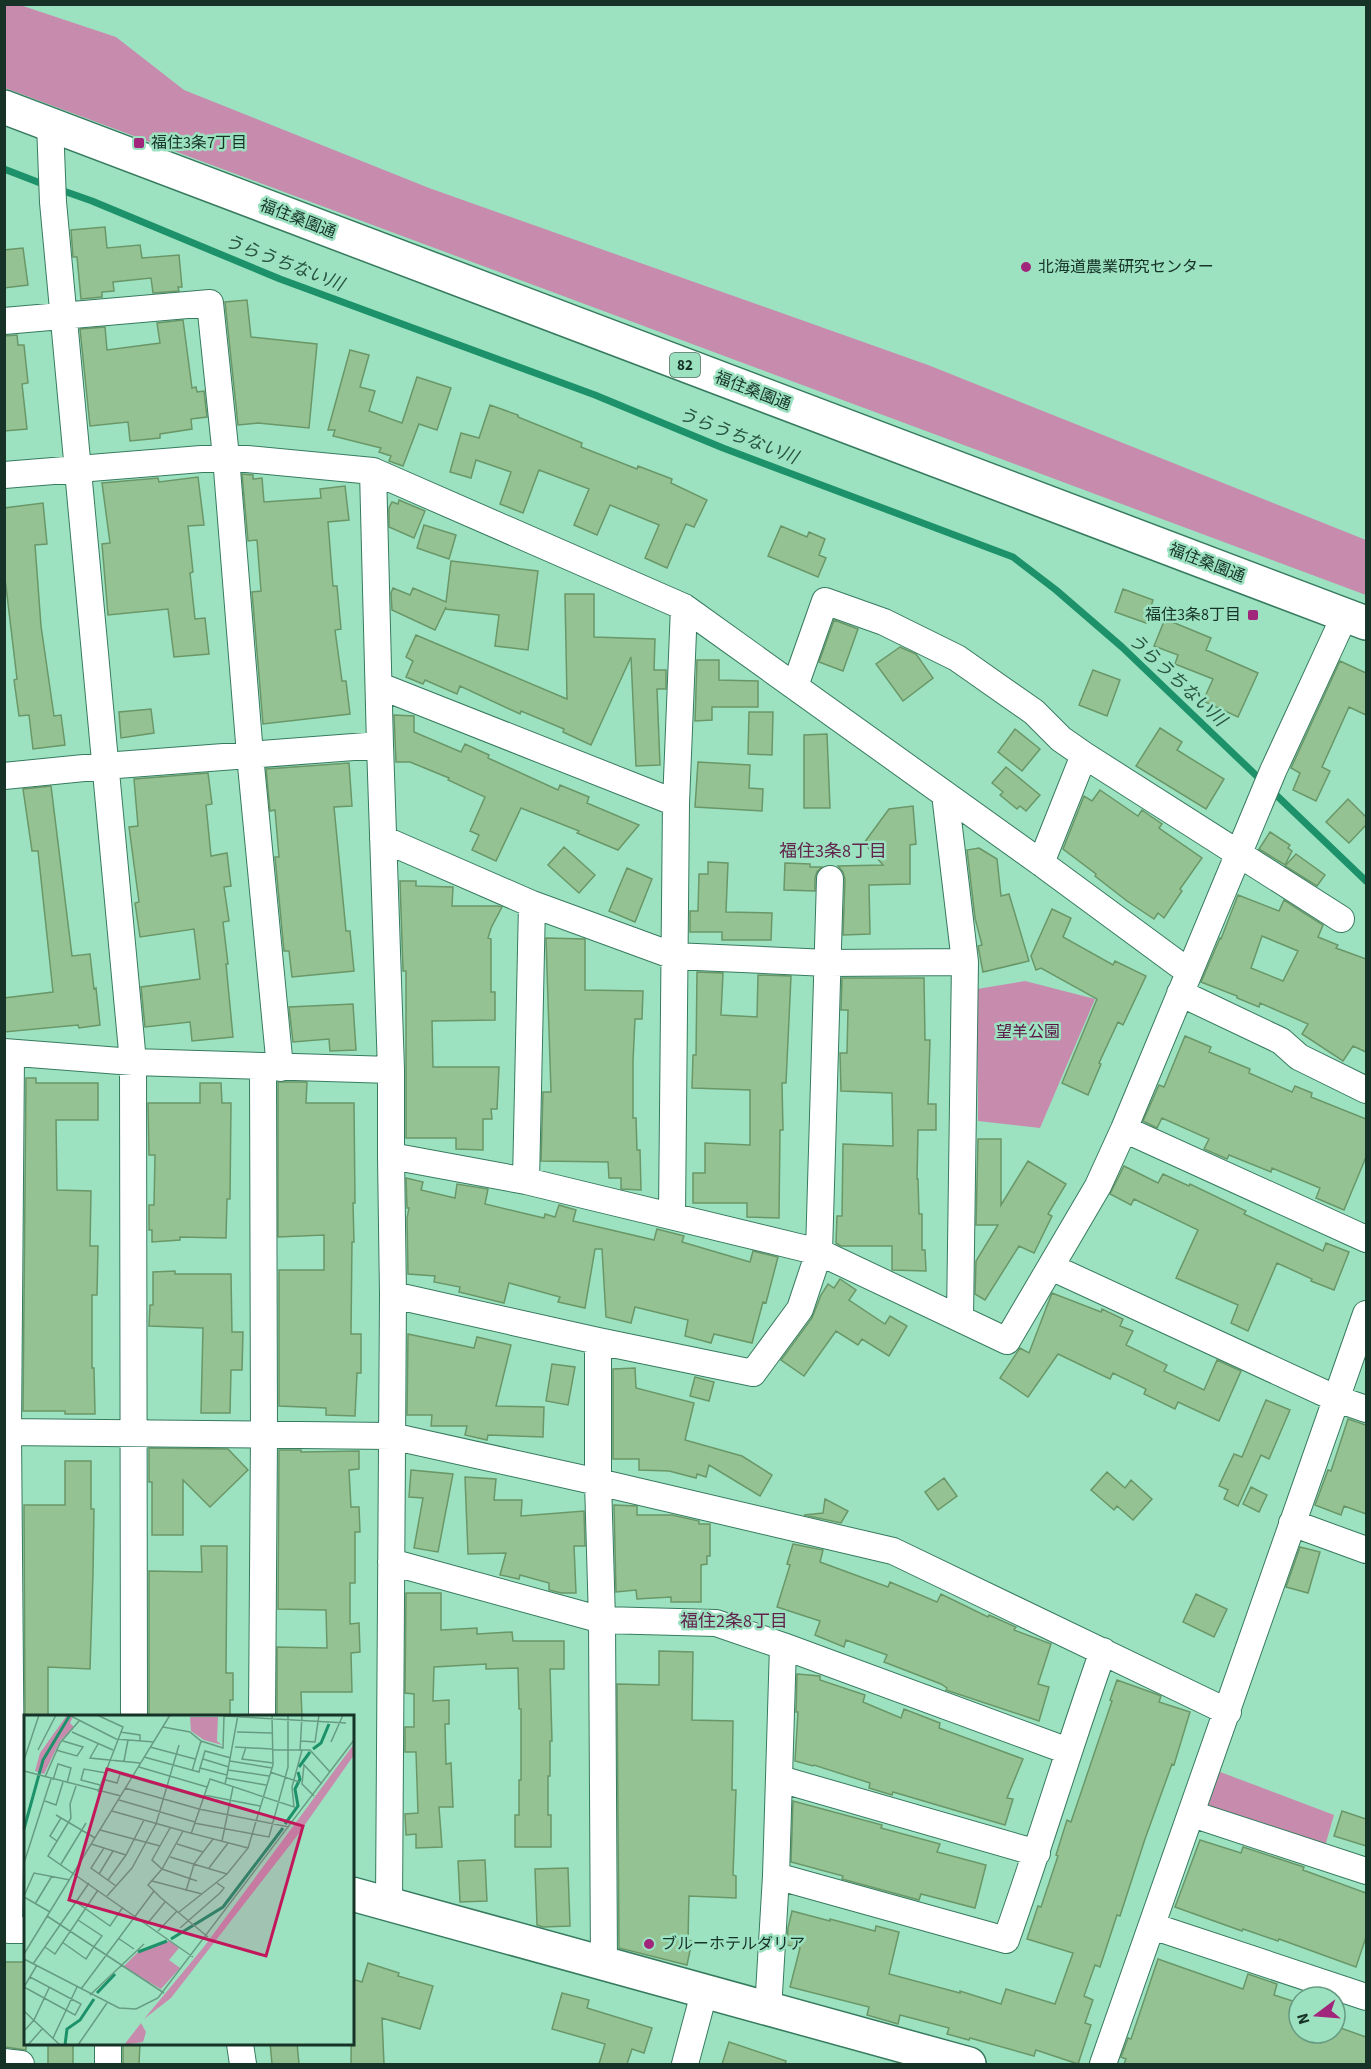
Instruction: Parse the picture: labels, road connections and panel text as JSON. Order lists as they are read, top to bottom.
{
  "streets": {
    "main road": ["福住桑園通", "82"]
  },
  "districts": ["福住3条8丁目", "福住2条8丁目"],
  "water": ["うらうちない川"],
  "parks": ["望羊公園"],
  "places": {
    "transit": ["福住3条7丁目", "福住3条8丁目"],
    "other": ["北海道農業研究センター", "ブルーホテルダリア"]
  },
  "north": "left"
}
